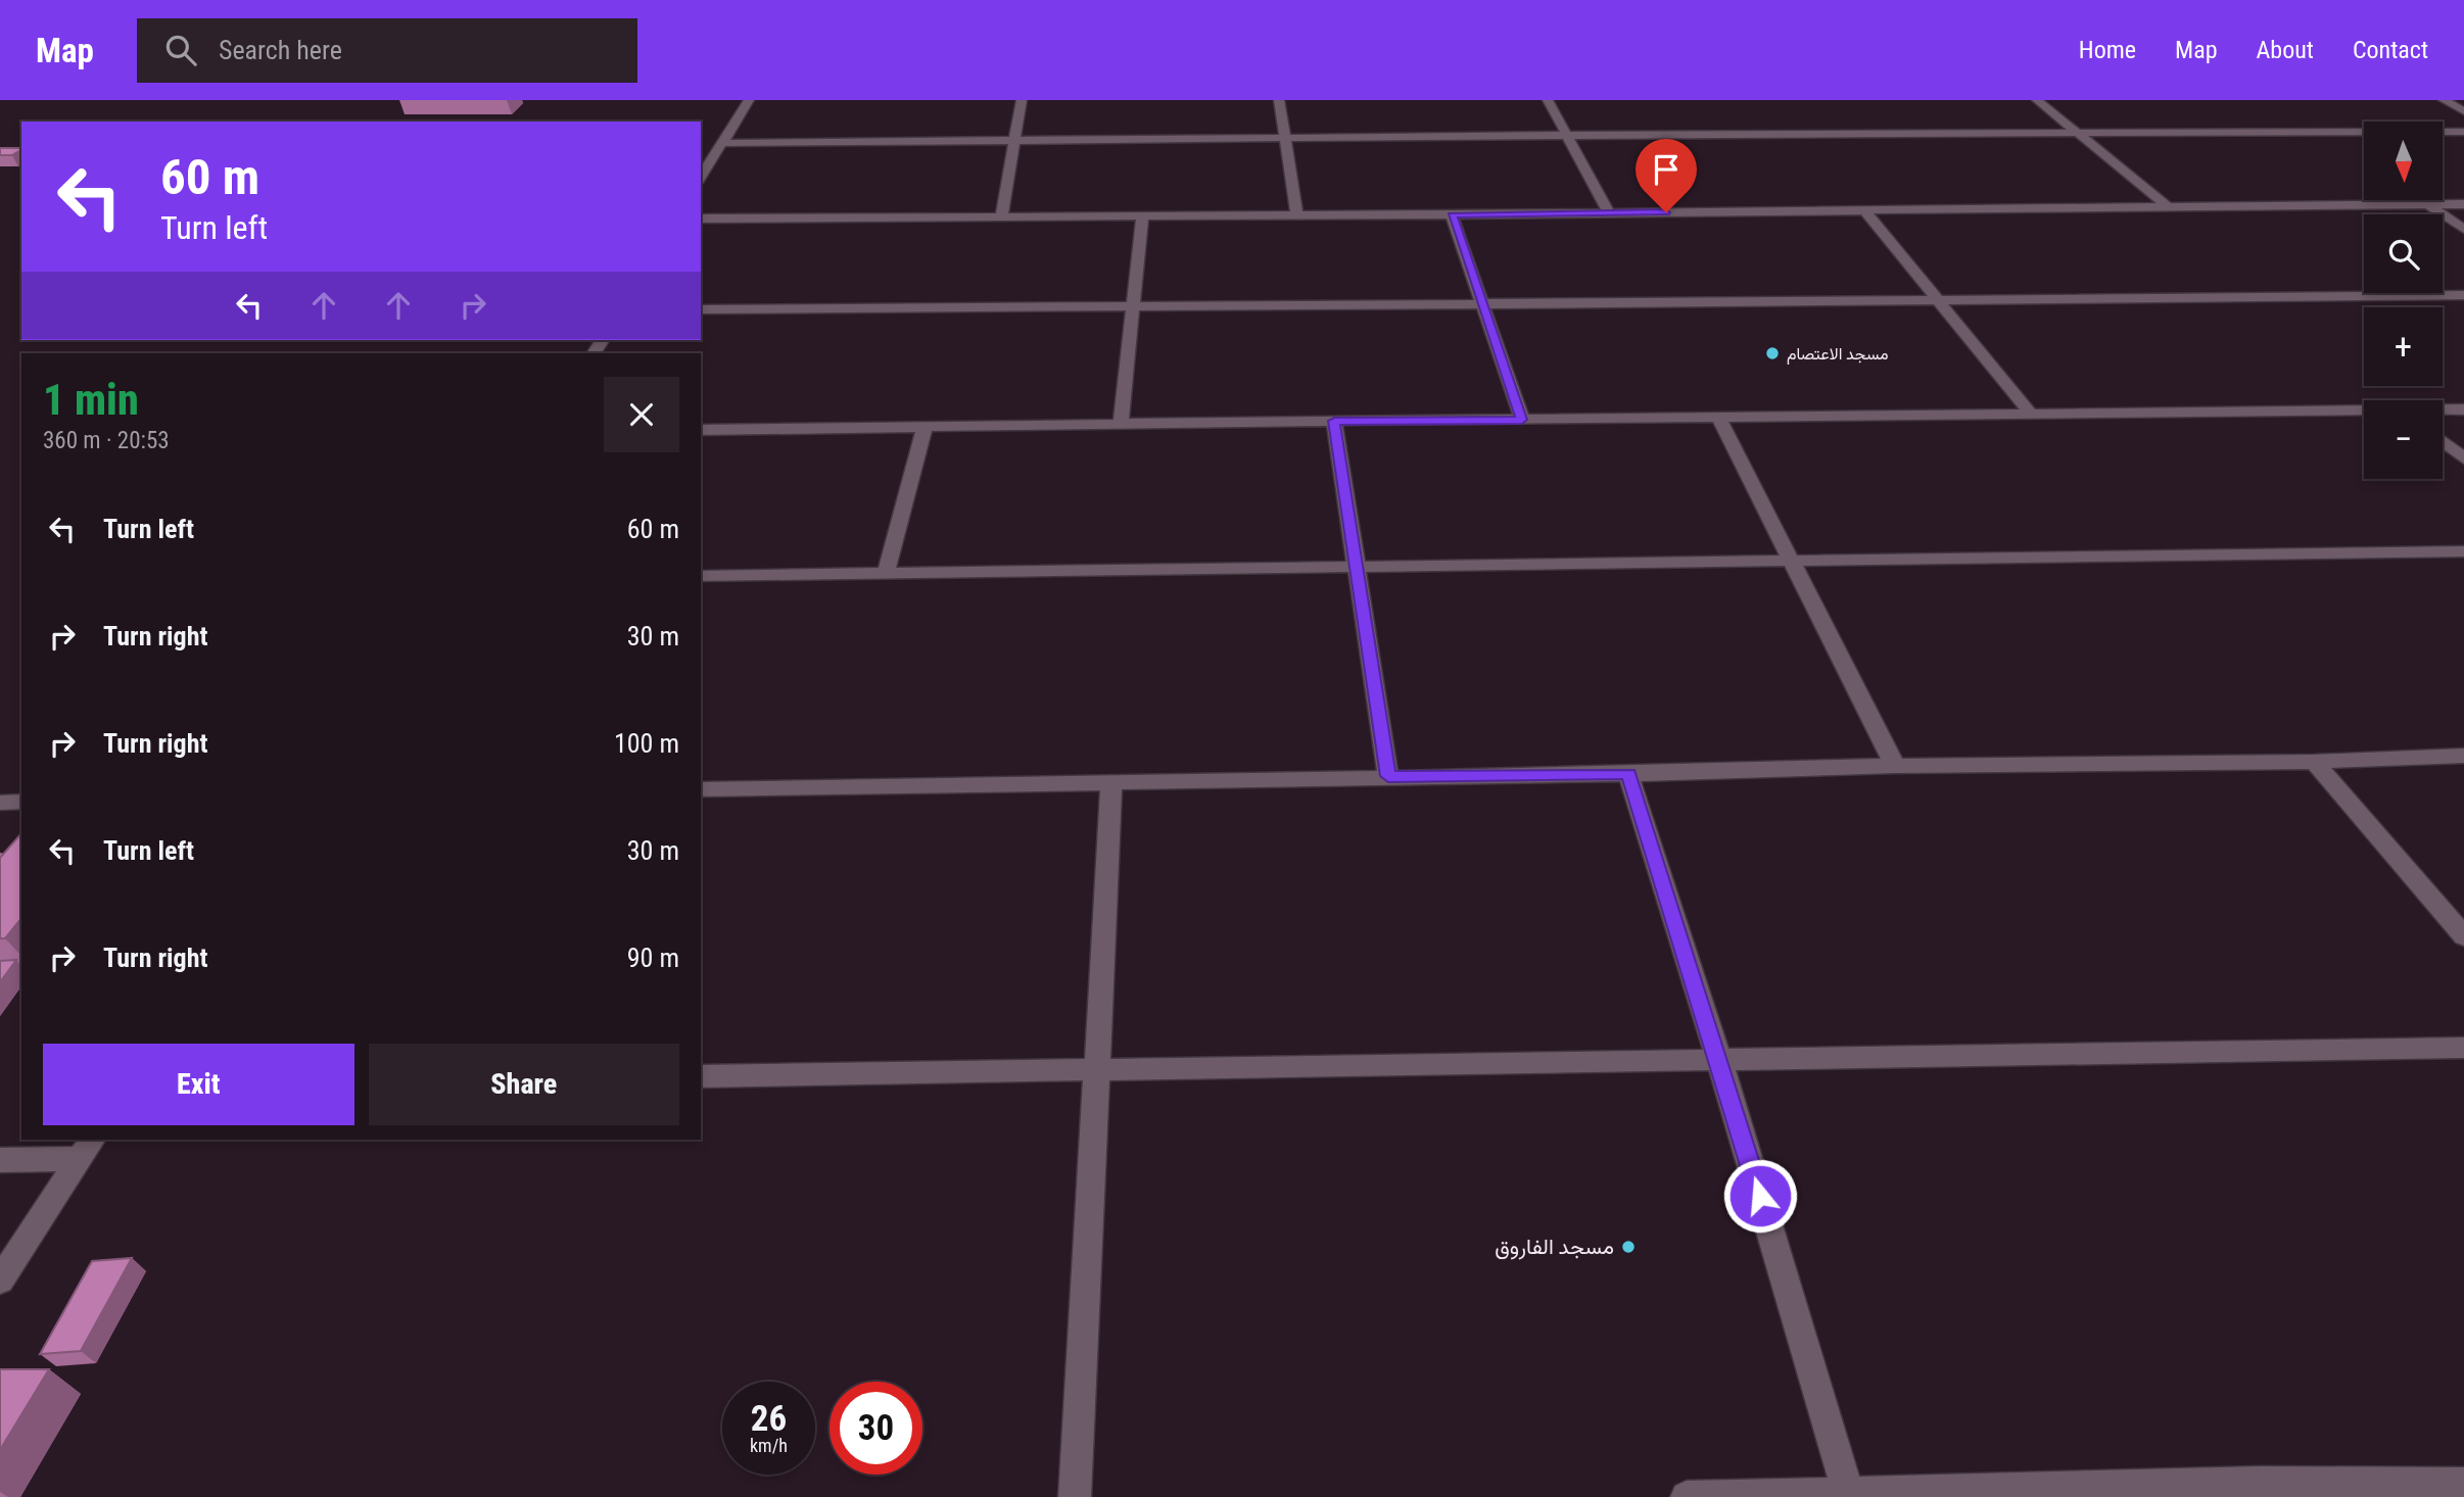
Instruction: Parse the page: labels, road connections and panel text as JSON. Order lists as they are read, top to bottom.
{
  "places": ["مسجد الاعتصام", "مسجد الفاروق"],
  "north": "bottom",
  "page": {
    "header": "Map",
    "search": "Search here",
    "nav": [
      "Home",
      "Map",
      "About",
      "Contact"
    ],
    "map_buttons": ["+", "−"],
    "turn": ["60 m", "Turn left"],
    "heading": ["1 min", "360 m · 20:53"],
    "list": [
      {
        "name": "Turn left",
        "value": "60 m"
      },
      {
        "name": "Turn right",
        "value": "30 m"
      },
      {
        "name": "Turn right",
        "value": "100 m"
      },
      {
        "name": "Turn left",
        "value": "30 m"
      },
      {
        "name": "Turn right",
        "value": "90 m"
      }
    ],
    "buttons": ["Exit", "Share"],
    "speed": "26 km/h",
    "limit": "30"
  }
}
